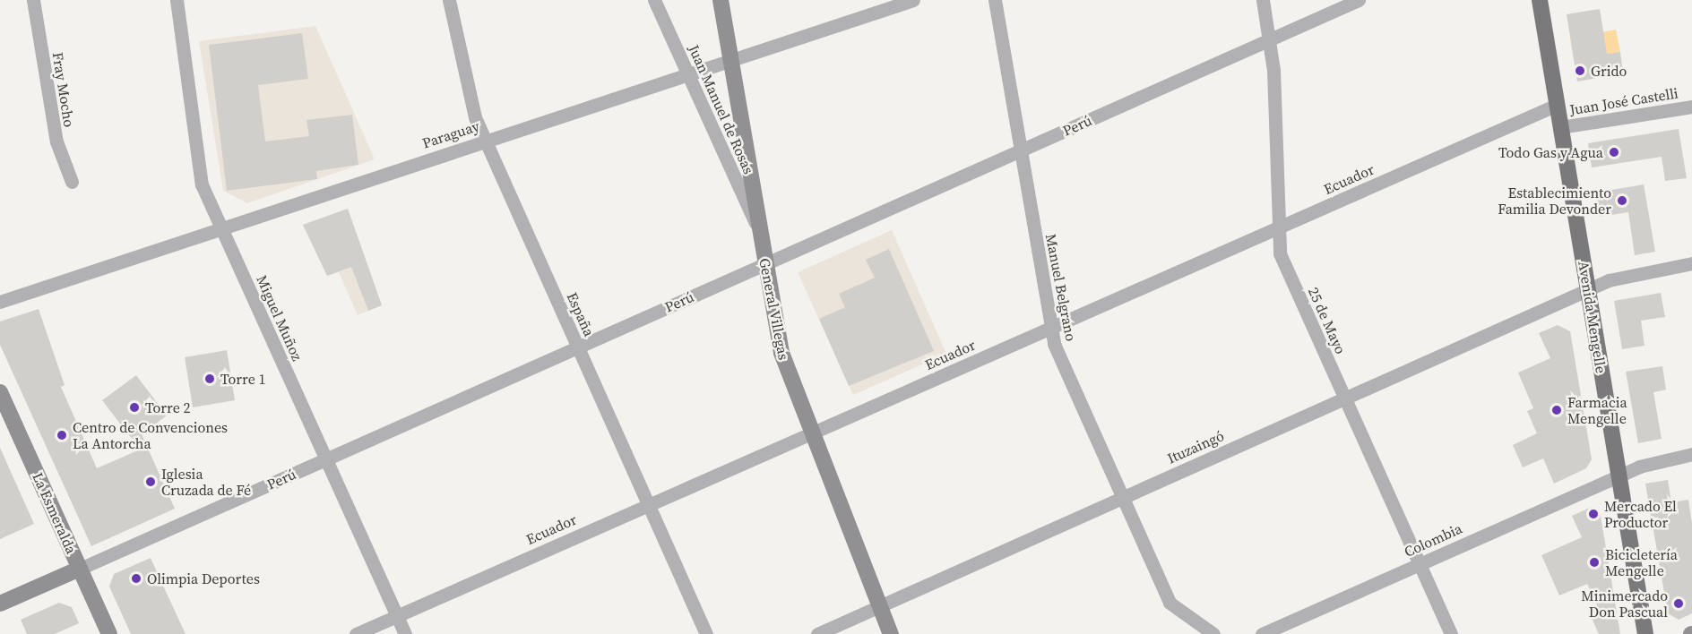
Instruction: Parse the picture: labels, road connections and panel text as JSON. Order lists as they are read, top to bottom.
{
  "streets": {
    "main road": ["Avenida Mengelle"],
    "street": [
      "Fray Mocho",
      "Juan José Castelli",
      "Juan Manuel de Rosas",
      "Perú",
      "Paraguay",
      "Ecuador",
      "Manuel Belgrano",
      "General Villegas",
      "España",
      "Miguel Muñoz",
      "25 de Mayo",
      "Ituzaingó",
      "La Esmeralda",
      "Colombia"
    ]
  },
  "crossings": [
    ["Juan José Castelli", "Avenida Mengelle"],
    ["Juan Manuel de Rosas", "Paraguay"],
    ["Juan Manuel de Rosas", "General Villegas"],
    ["Perú", "Manuel Belgrano"],
    ["Perú", "General Villegas"],
    ["Perú", "España"],
    ["Perú", "Miguel Muñoz"],
    ["Perú", "25 de Mayo"],
    ["Perú", "La Esmeralda"],
    ["Paraguay", "General Villegas"],
    ["Paraguay", "España"],
    ["Paraguay", "Miguel Muñoz"],
    ["Ecuador", "Manuel Belgrano"],
    ["Ecuador", "General Villegas"],
    ["Ecuador", "España"],
    ["Ecuador", "Avenida Mengelle"],
    ["Ecuador", "Miguel Muñoz"],
    ["Ecuador", "25 de Mayo"],
    ["Manuel Belgrano", "Ituzaingó"],
    ["General Villegas", "Ituzaingó"],
    ["Avenida Mengelle", "Ituzaingó"],
    ["Avenida Mengelle", "Colombia"],
    ["25 de Mayo", "Ituzaingó"],
    ["25 de Mayo", "Colombia"]
  ],
  "places": [
    "Grido",
    "Todo Gas y Agua",
    "Establecimiento Familia Devonder",
    "Torre 1",
    "Torre 2",
    "Farmacia Mengelle",
    "Centro de Convenciones La Antorcha",
    "Iglesia Cruzada de Fé",
    "Mercado El Productor",
    "Bicicletería Mengelle",
    "Olimpia Deportes",
    "Minimercado Don Pascual"
  ]
}
